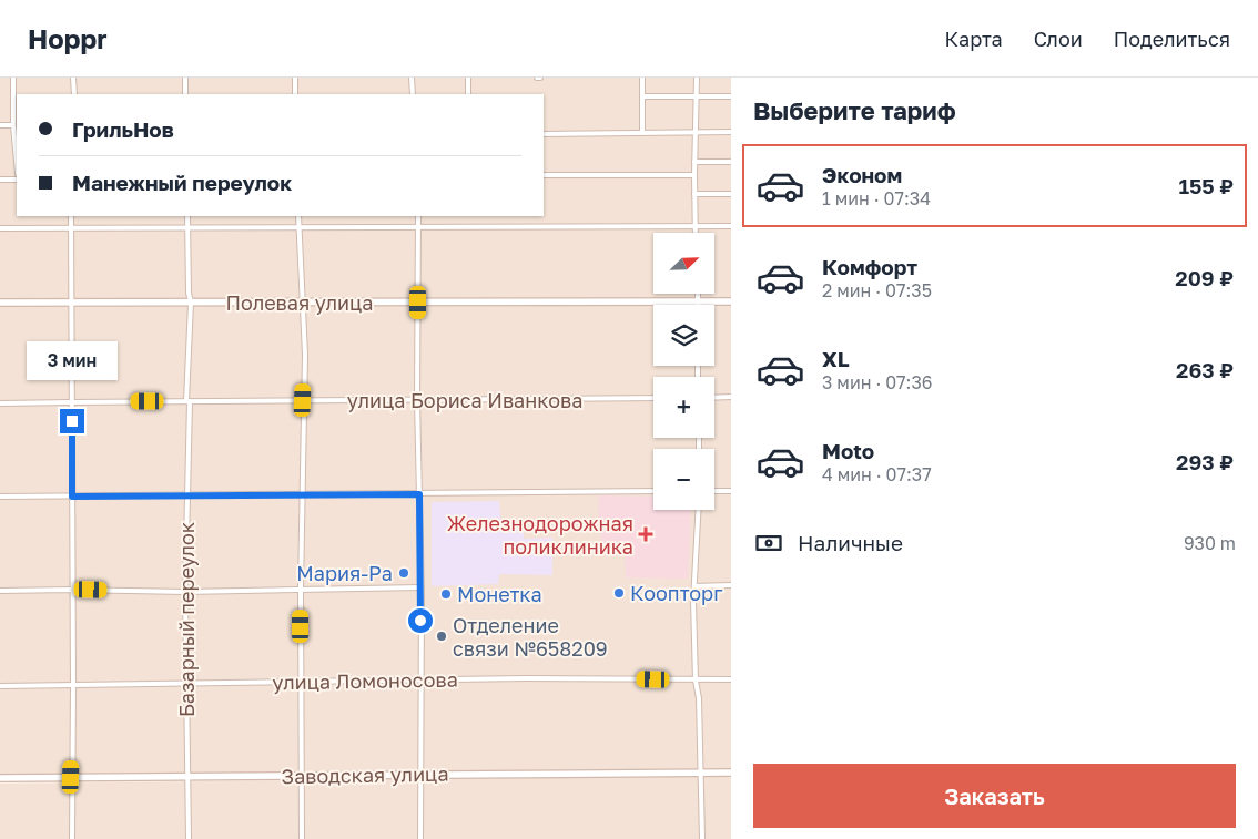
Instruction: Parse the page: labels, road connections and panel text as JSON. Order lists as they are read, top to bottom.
{
  "streets": {
    "street": [
      "Полевая улица",
      "улица Бориса Иванкова",
      "Базарный переулок",
      "улица Ломоносова",
      "Заводская улица"
    ]
  },
  "crossings": [
    ["Полевая улица", "Базарный переулок"],
    ["улица Бориса Иванкова", "Базарный переулок"],
    ["Базарный переулок", "улица Ломоносова"],
    ["Базарный переулок", "Заводская улица"]
  ],
  "places": {
    "health": ["Железнодорожная поликлиника"],
    "other": [
      "Мария-Ра",
      "Коопторг",
      "Монетка",
      "Отделение связи №658209"
    ]
  },
  "north": "top right",
  "page": {
    "header": "Hoppr",
    "nav": ["Карта", "Слои", "Поделиться"],
    "heading": "Выберите тариф",
    "banner": ["ГрильНов", "Манежный переулок"],
    "list": [
      {
        "name": "Эконом",
        "note": "1 мин · 07:34",
        "value": "155 ₽"
      },
      {
        "name": "Комфорт",
        "note": "2 мин · 07:35",
        "value": "209 ₽"
      },
      {
        "name": "XL",
        "note": "3 мин · 07:36",
        "value": "263 ₽"
      },
      {
        "name": "Moto",
        "note": "4 мин · 07:37",
        "value": "293 ₽"
      }
    ],
    "map_buttons": ["+", "−"],
    "bubble": "3 мин",
    "pay": ["Наличные", "930 m"],
    "buttons": "Заказать"
  }
}
